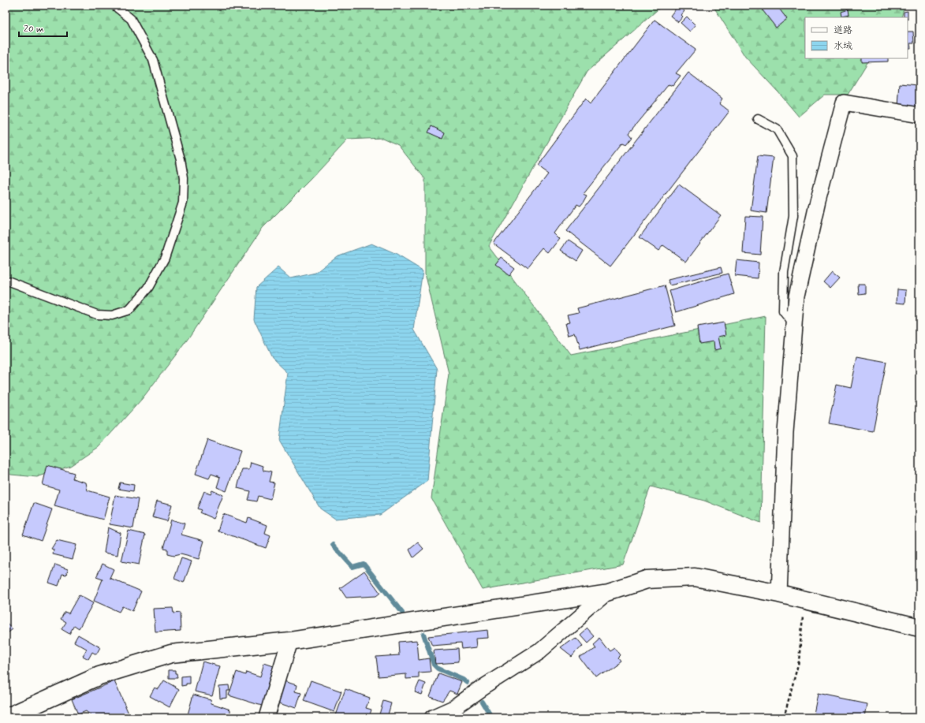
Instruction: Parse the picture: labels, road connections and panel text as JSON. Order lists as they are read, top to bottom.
{
  "legend": ["道路", "水域"],
  "scale_bar": "20 m"
}
